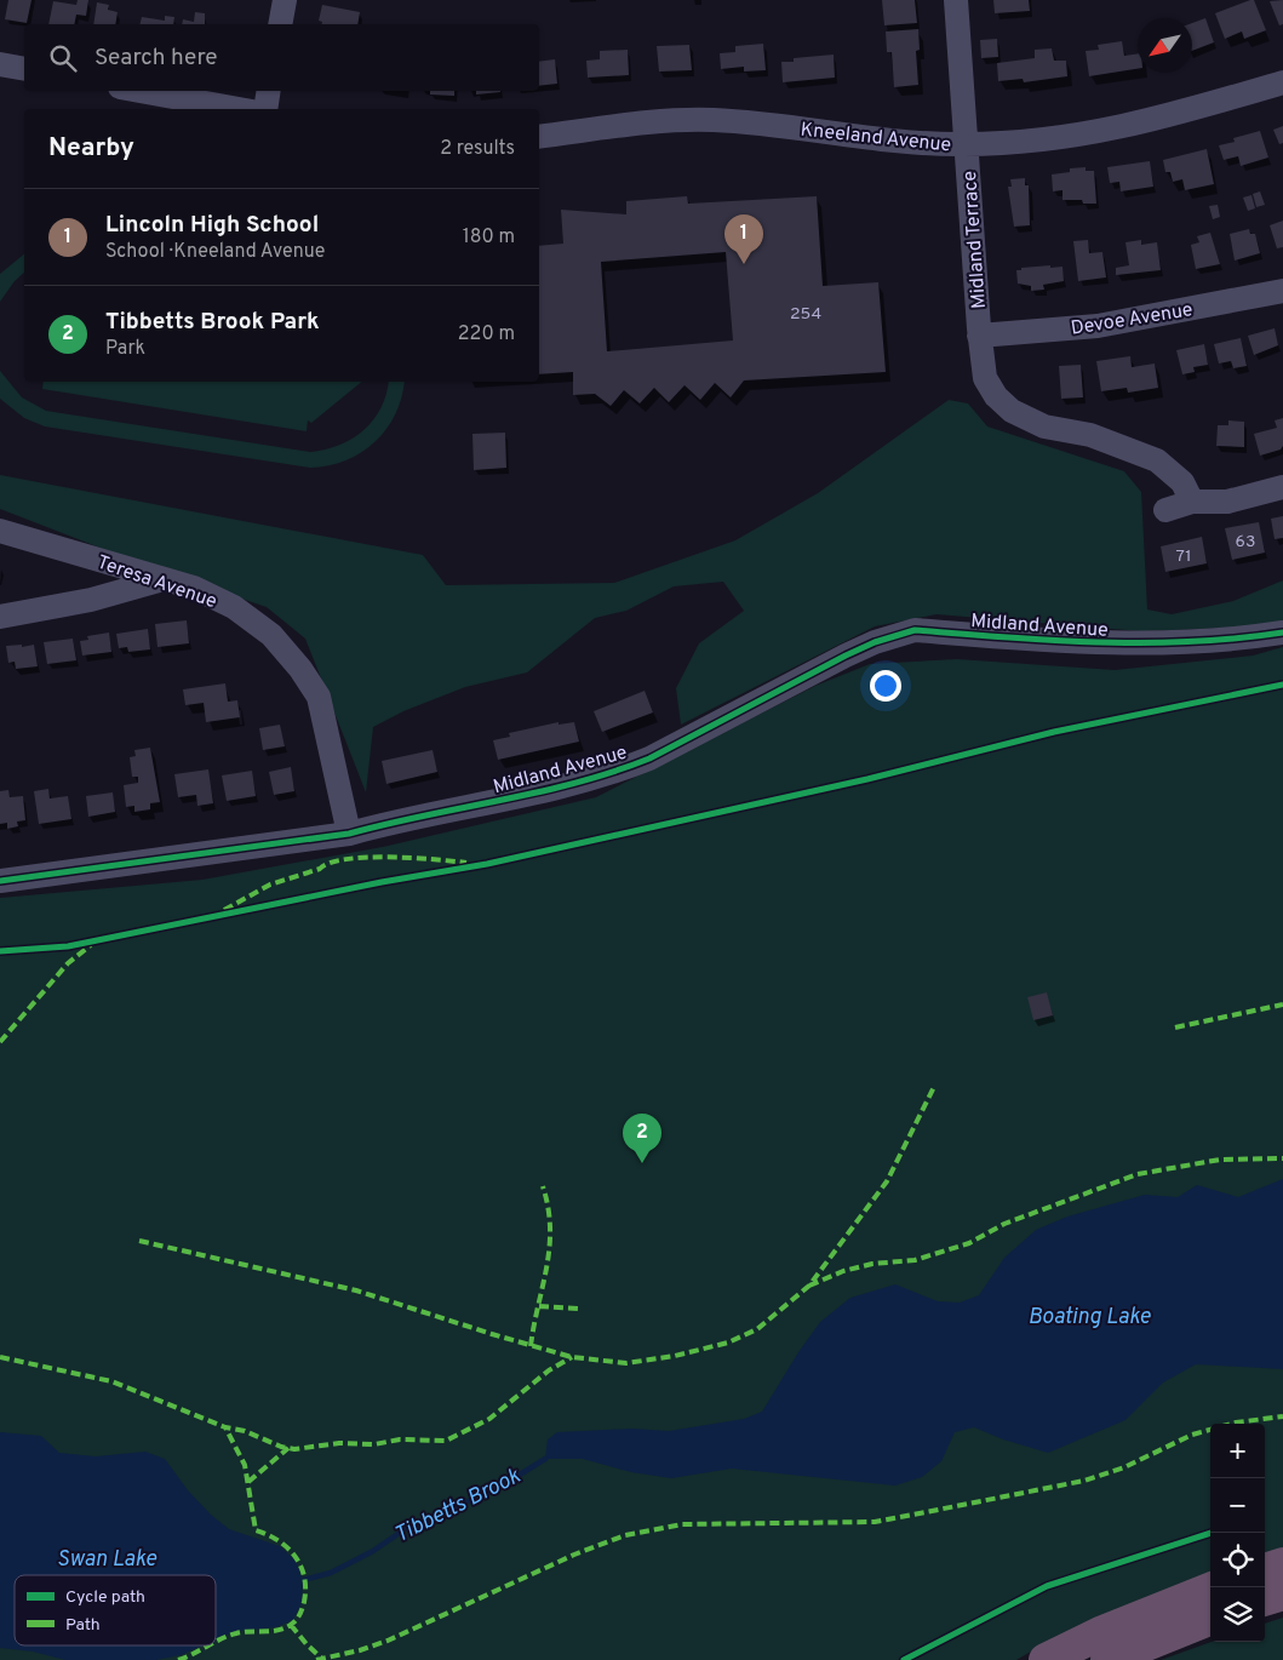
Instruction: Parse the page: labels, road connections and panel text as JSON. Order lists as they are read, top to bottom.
{
  "streets": {
    "street": [
      "Kneeland Avenue",
      "Midland Terrace",
      "Devoe Avenue",
      "Teresa Avenue",
      "Midland Avenue"
    ]
  },
  "crossings": [
    ["Kneeland Avenue", "Midland Terrace"],
    ["Midland Terrace", "Devoe Avenue"],
    ["Teresa Avenue", "Midland Avenue"]
  ],
  "water": ["Boating Lake", "Tibbetts Brook", "Swan Lake"],
  "house_numbers": ["254", "63", "71"],
  "legend": ["Cycle path", "Path"],
  "north": "bottom left",
  "page": {
    "search": "Search here",
    "heading": ["Nearby", "2 results"],
    "list": [
      {
        "mark": "1",
        "name": "Lincoln High School",
        "note": "School · Kneeland Avenue",
        "value": "180 m"
      },
      {
        "mark": "2",
        "name": "Tibbetts Brook Park",
        "note": "Park",
        "value": "220 m"
      }
    ],
    "pins": ["1", "2"],
    "map_buttons": ["+", "−"]
  }
}
